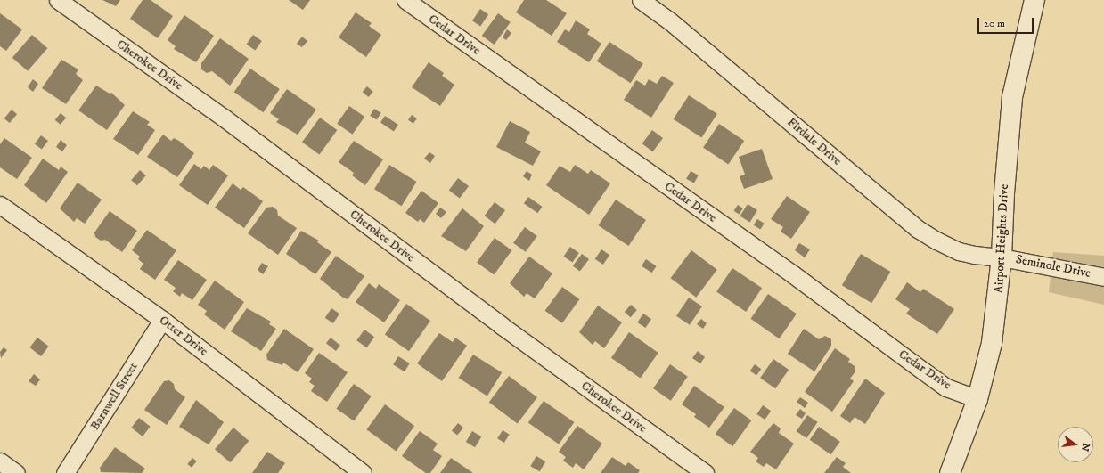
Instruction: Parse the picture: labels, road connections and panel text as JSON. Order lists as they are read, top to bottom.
{
  "streets": {
    "street": [
      "Cedar Drive",
      "Cherokee Drive",
      "Firdale Drive",
      "Airport Heights Drive",
      "Seminole Drive",
      "Otter Drive",
      "Barnwell Street"
    ]
  },
  "crossings": [
    ["Cedar Drive", "Airport Heights Drive"],
    ["Firdale Drive", "Airport Heights Drive"],
    ["Firdale Drive", "Seminole Drive"],
    ["Airport Heights Drive", "Seminole Drive"],
    ["Otter Drive", "Barnwell Street"]
  ],
  "scale_bar": "20 m",
  "north": "right"
}
